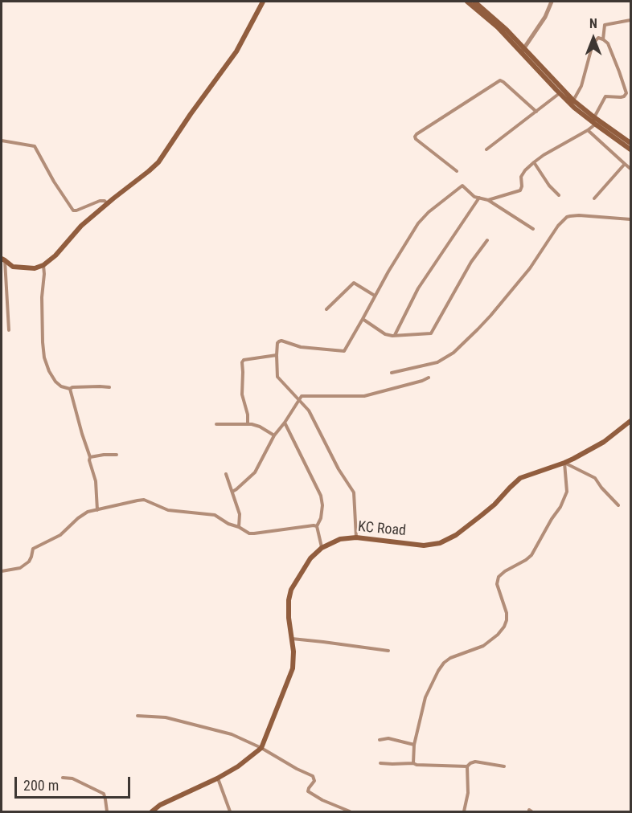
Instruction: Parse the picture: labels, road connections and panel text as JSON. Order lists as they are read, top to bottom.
{
  "streets": {
    "main road": ["KC Road"]
  },
  "scale_bar": "200 m",
  "north": "top"
}
